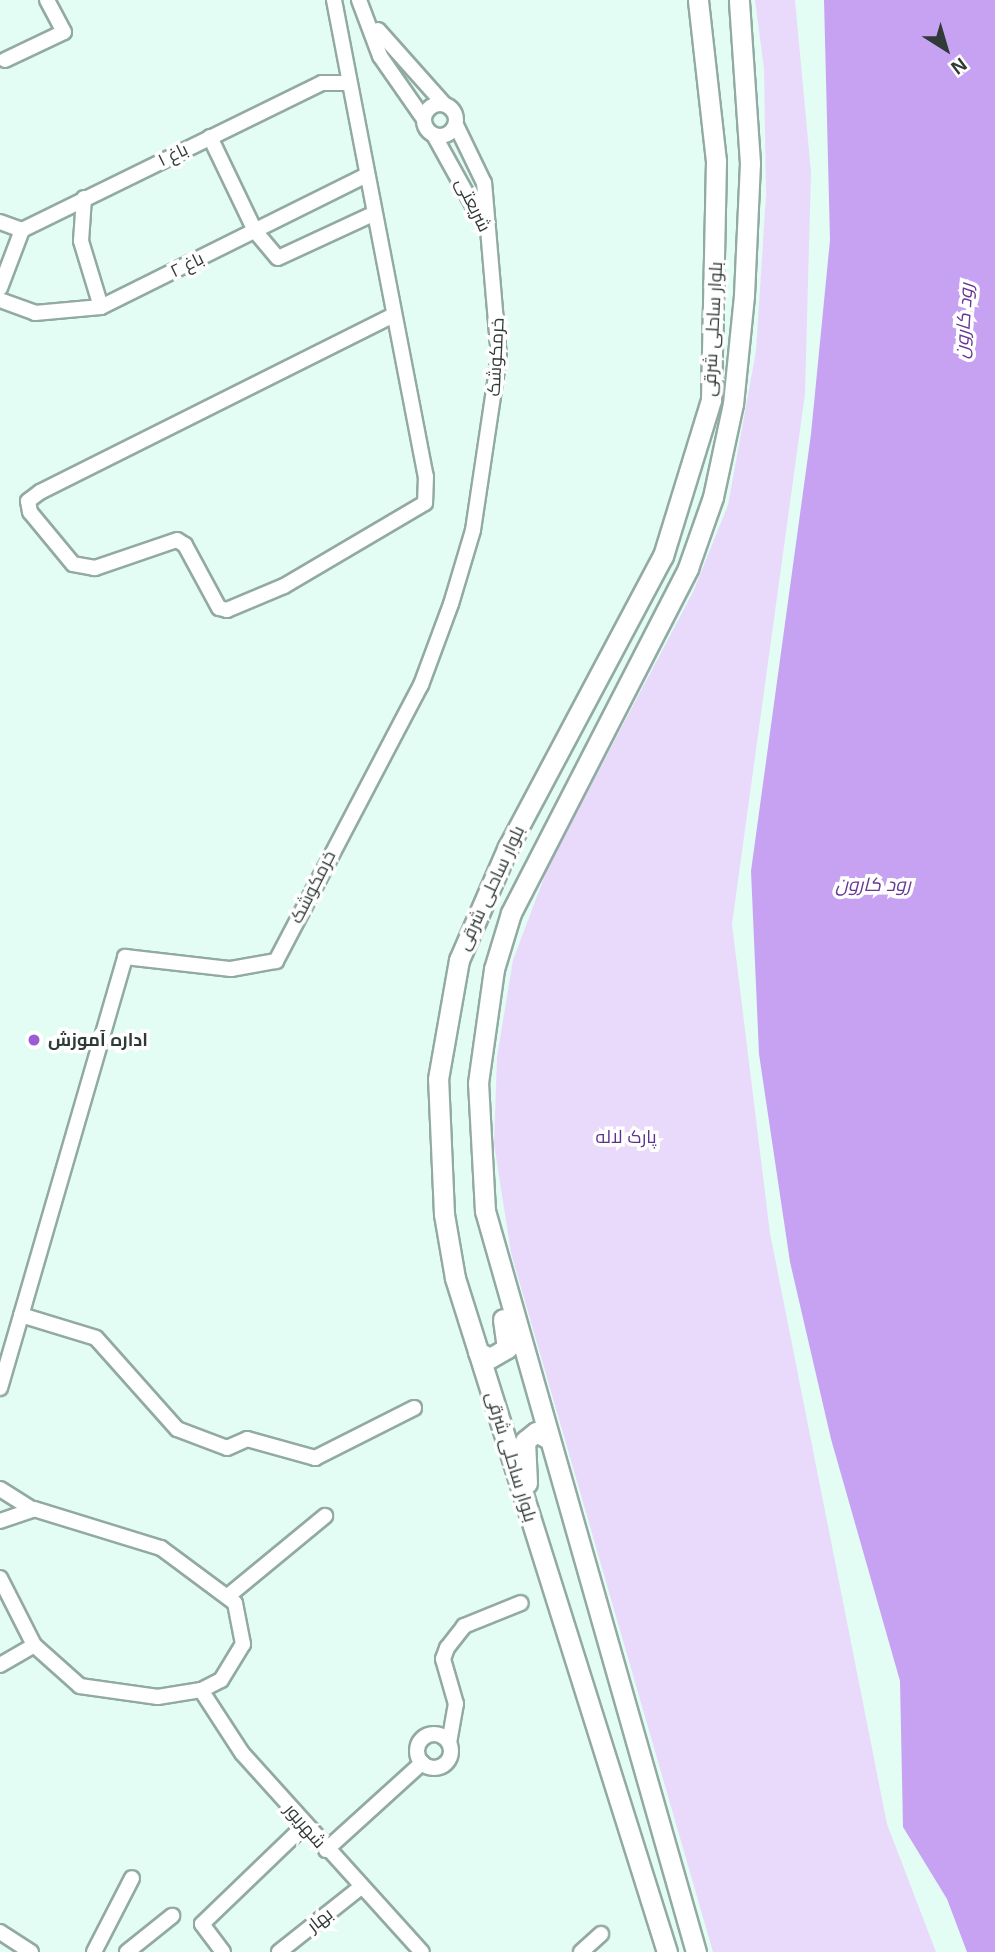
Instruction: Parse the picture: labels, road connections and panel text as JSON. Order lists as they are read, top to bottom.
{
  "streets": {
    "main road": ["بلوار ساحلی شرقی"],
    "street": [
      "باغ ۱",
      "شریعتی",
      "باغ ۲",
      "خرمکوشک",
      "شهریور",
      "بهار"
    ]
  },
  "crossings": [
    ["شریعتی", "خرمکوشک"],
    ["شهریور", "بهار"]
  ],
  "water": ["رود کارون"],
  "parks": ["پارک لاله"],
  "places": ["اداره آموزش"],
  "north": "bottom right"
}
